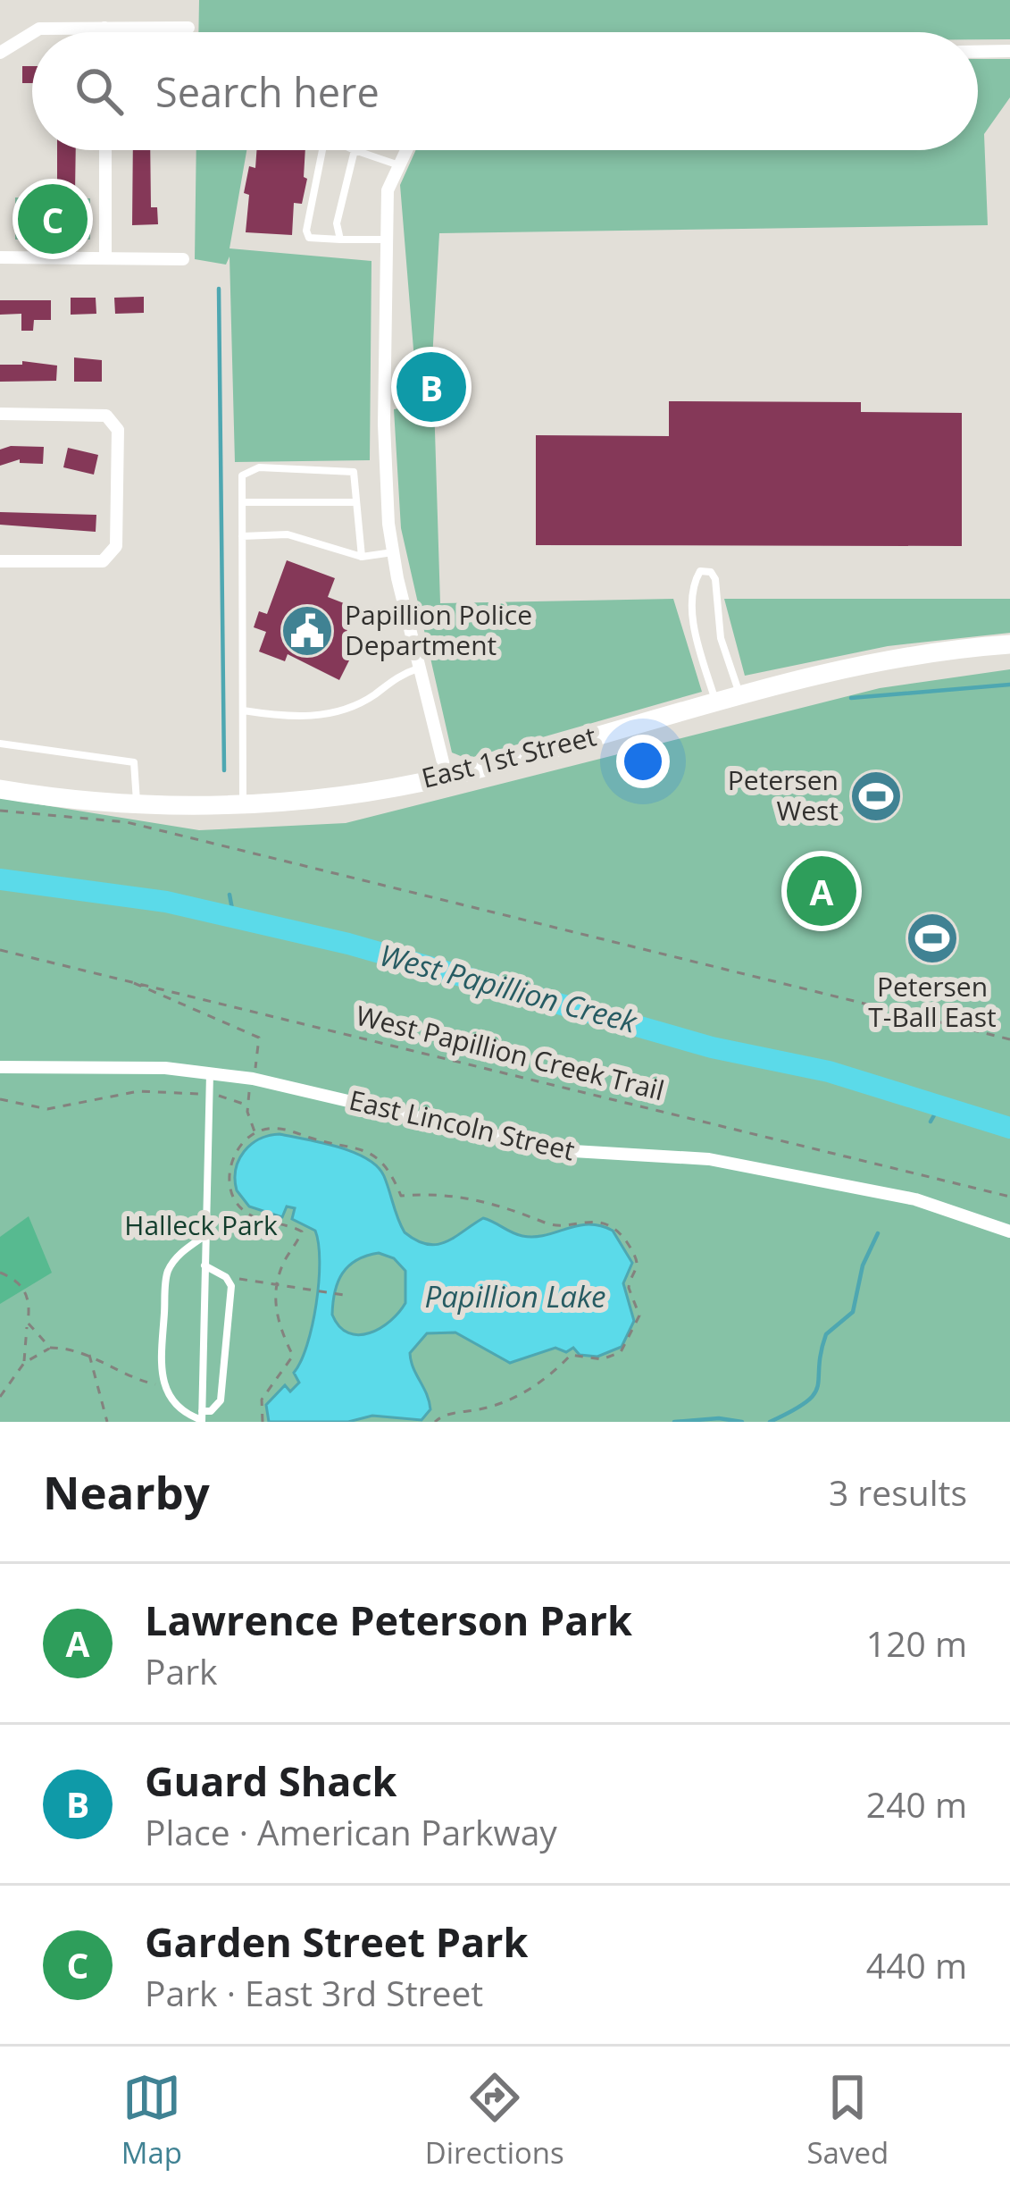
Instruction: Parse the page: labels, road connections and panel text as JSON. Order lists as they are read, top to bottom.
{
  "streets": {
    "main road": ["East 1st Street"],
    "street": ["East Lincoln Street"],
    "path": ["West Papillion Creek Trail"]
  },
  "water": ["West Papillion Creek", "Papillion Lake"],
  "parks": ["Halleck Park"],
  "places": {
    "public building": ["Papillion Police Department"],
    "sports": ["Petersen West", "Petersen T-Ball East"]
  },
  "page": {
    "search": "Search here",
    "pins": ["C", "B", "A"],
    "heading": ["Nearby", "3 results"],
    "list": [
      {
        "mark": "A",
        "name": "Lawrence Peterson Park",
        "note": "Park",
        "value": "120 m"
      },
      {
        "mark": "B",
        "name": "Guard Shack",
        "note": "Place · American Parkway",
        "value": "240 m"
      },
      {
        "mark": "C",
        "name": "Garden Street Park",
        "note": "Park · East 3rd Street",
        "value": "440 m"
      }
    ],
    "nav": ["Map", "Directions", "Saved"]
  }
}
